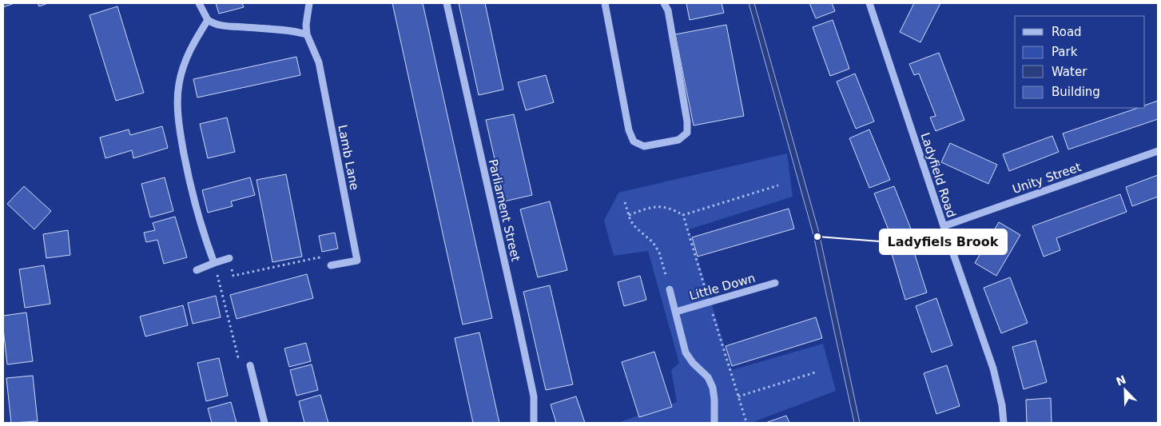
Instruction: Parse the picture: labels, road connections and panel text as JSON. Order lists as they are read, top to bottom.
{
  "streets": {
    "street": [
      "Lamb Lane",
      "Ladyfield Road",
      "Unity Street",
      "Parliament Street",
      "Little Down"
    ]
  },
  "crossings": [
    ["Ladyfield Road", "Unity Street"]
  ],
  "places": ["Ladyfiels Brook"],
  "legend": [
    "Road",
    "Park",
    "Water",
    "Building"
  ],
  "north": "top left"
}
